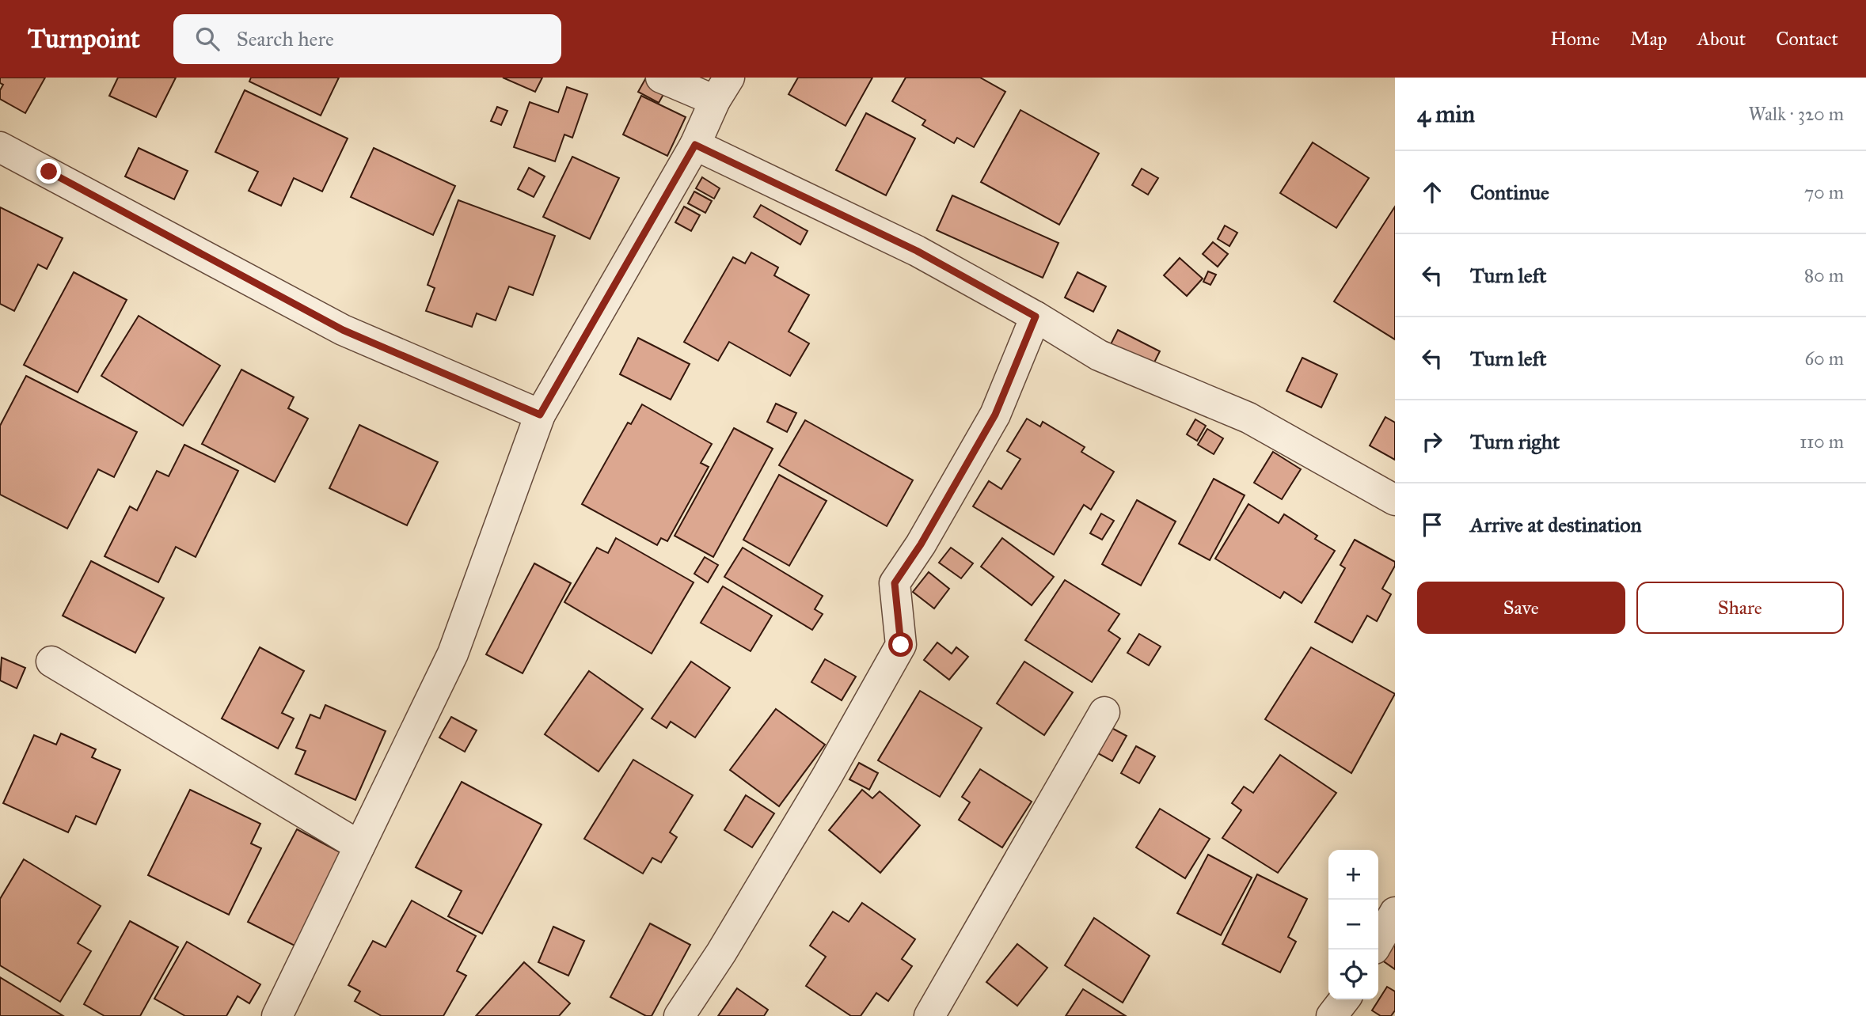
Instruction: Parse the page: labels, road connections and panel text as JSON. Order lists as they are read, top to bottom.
{
  "page": {
    "header": "Turnpoint",
    "search": "Search here",
    "nav": [
      "Home",
      "Map",
      "About",
      "Contact"
    ],
    "heading": ["4 min", "Walk · 320 m"],
    "list": [
      ["Continue", "70 m"],
      ["Turn left", "80 m"],
      ["Turn left", "60 m"],
      ["Turn right", "110 m"],
      "Arrive at destination"
    ],
    "buttons": ["Save", "Share"],
    "map_buttons": ["+", "−"]
  }
}
